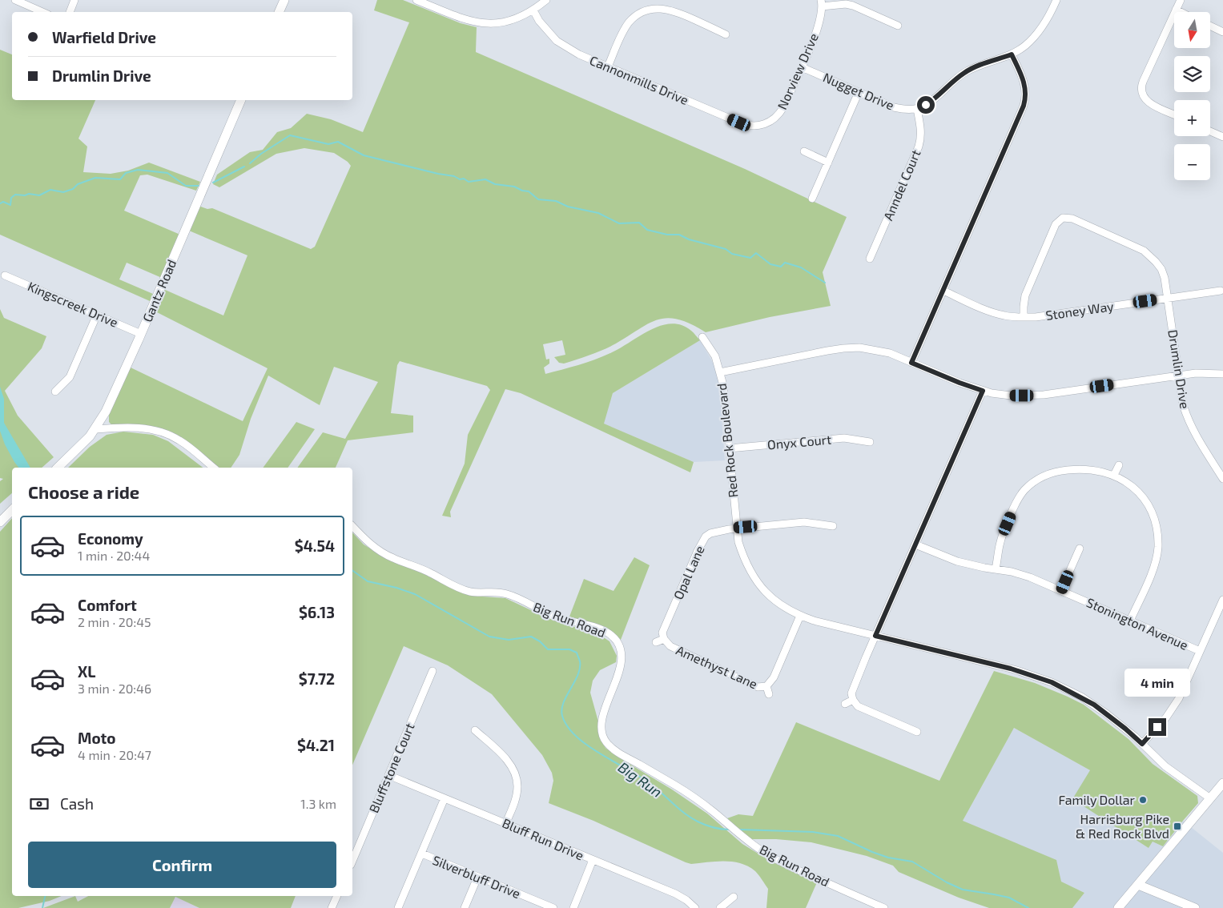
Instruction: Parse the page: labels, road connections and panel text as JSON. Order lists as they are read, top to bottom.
{
  "streets": {
    "main road": ["Gantz Road"],
    "street": [
      "Norview Drive",
      "Cannonmills Drive",
      "Nugget Drive",
      "Anndel Court",
      "Kingscreek Drive",
      "Stoney Way",
      "Drumlin Drive",
      "Red Rock Boulevard",
      "Onyx Court",
      "Opal Lane",
      "Big Run Road",
      "Stonington Avenue",
      "Amethyst Lane",
      "Bluffstone Court",
      "Bluff Run Drive",
      "Silverbluff Drive"
    ]
  },
  "crossings": [
    ["Norview Drive", "Cannonmills Drive"],
    ["Norview Drive", "Nugget Drive"],
    ["Nugget Drive", "Anndel Court"],
    ["Gantz Road", "Kingscreek Drive"],
    ["Stoney Way", "Drumlin Drive"],
    ["Red Rock Boulevard", "Onyx Court"],
    ["Red Rock Boulevard", "Opal Lane"],
    ["Red Rock Boulevard", "Amethyst Lane"],
    ["Opal Lane", "Amethyst Lane"],
    ["Bluffstone Court", "Bluff Run Drive"]
  ],
  "water": ["Big Run"],
  "places": {
    "other": ["Family Dollar"],
    "transit": ["Harrisburg Pike & Red Rock Blvd"]
  },
  "north": "bottom",
  "page": {
    "map_buttons": ["+", "−"],
    "banner": ["Warfield Drive", "Drumlin Drive"],
    "heading": "Choose a ride",
    "list": [
      {
        "name": "Economy",
        "note": "1 min · 20:44",
        "value": "$4.54"
      },
      {
        "name": "Comfort",
        "note": "2 min · 20:45",
        "value": "$6.13"
      },
      {
        "name": "XL",
        "note": "3 min · 20:46",
        "value": "$7.72"
      },
      {
        "name": "Moto",
        "note": "4 min · 20:47",
        "value": "$4.21"
      }
    ],
    "bubble": "4 min",
    "pay": ["Cash", "1.3 km"],
    "buttons": "Confirm"
  }
}
